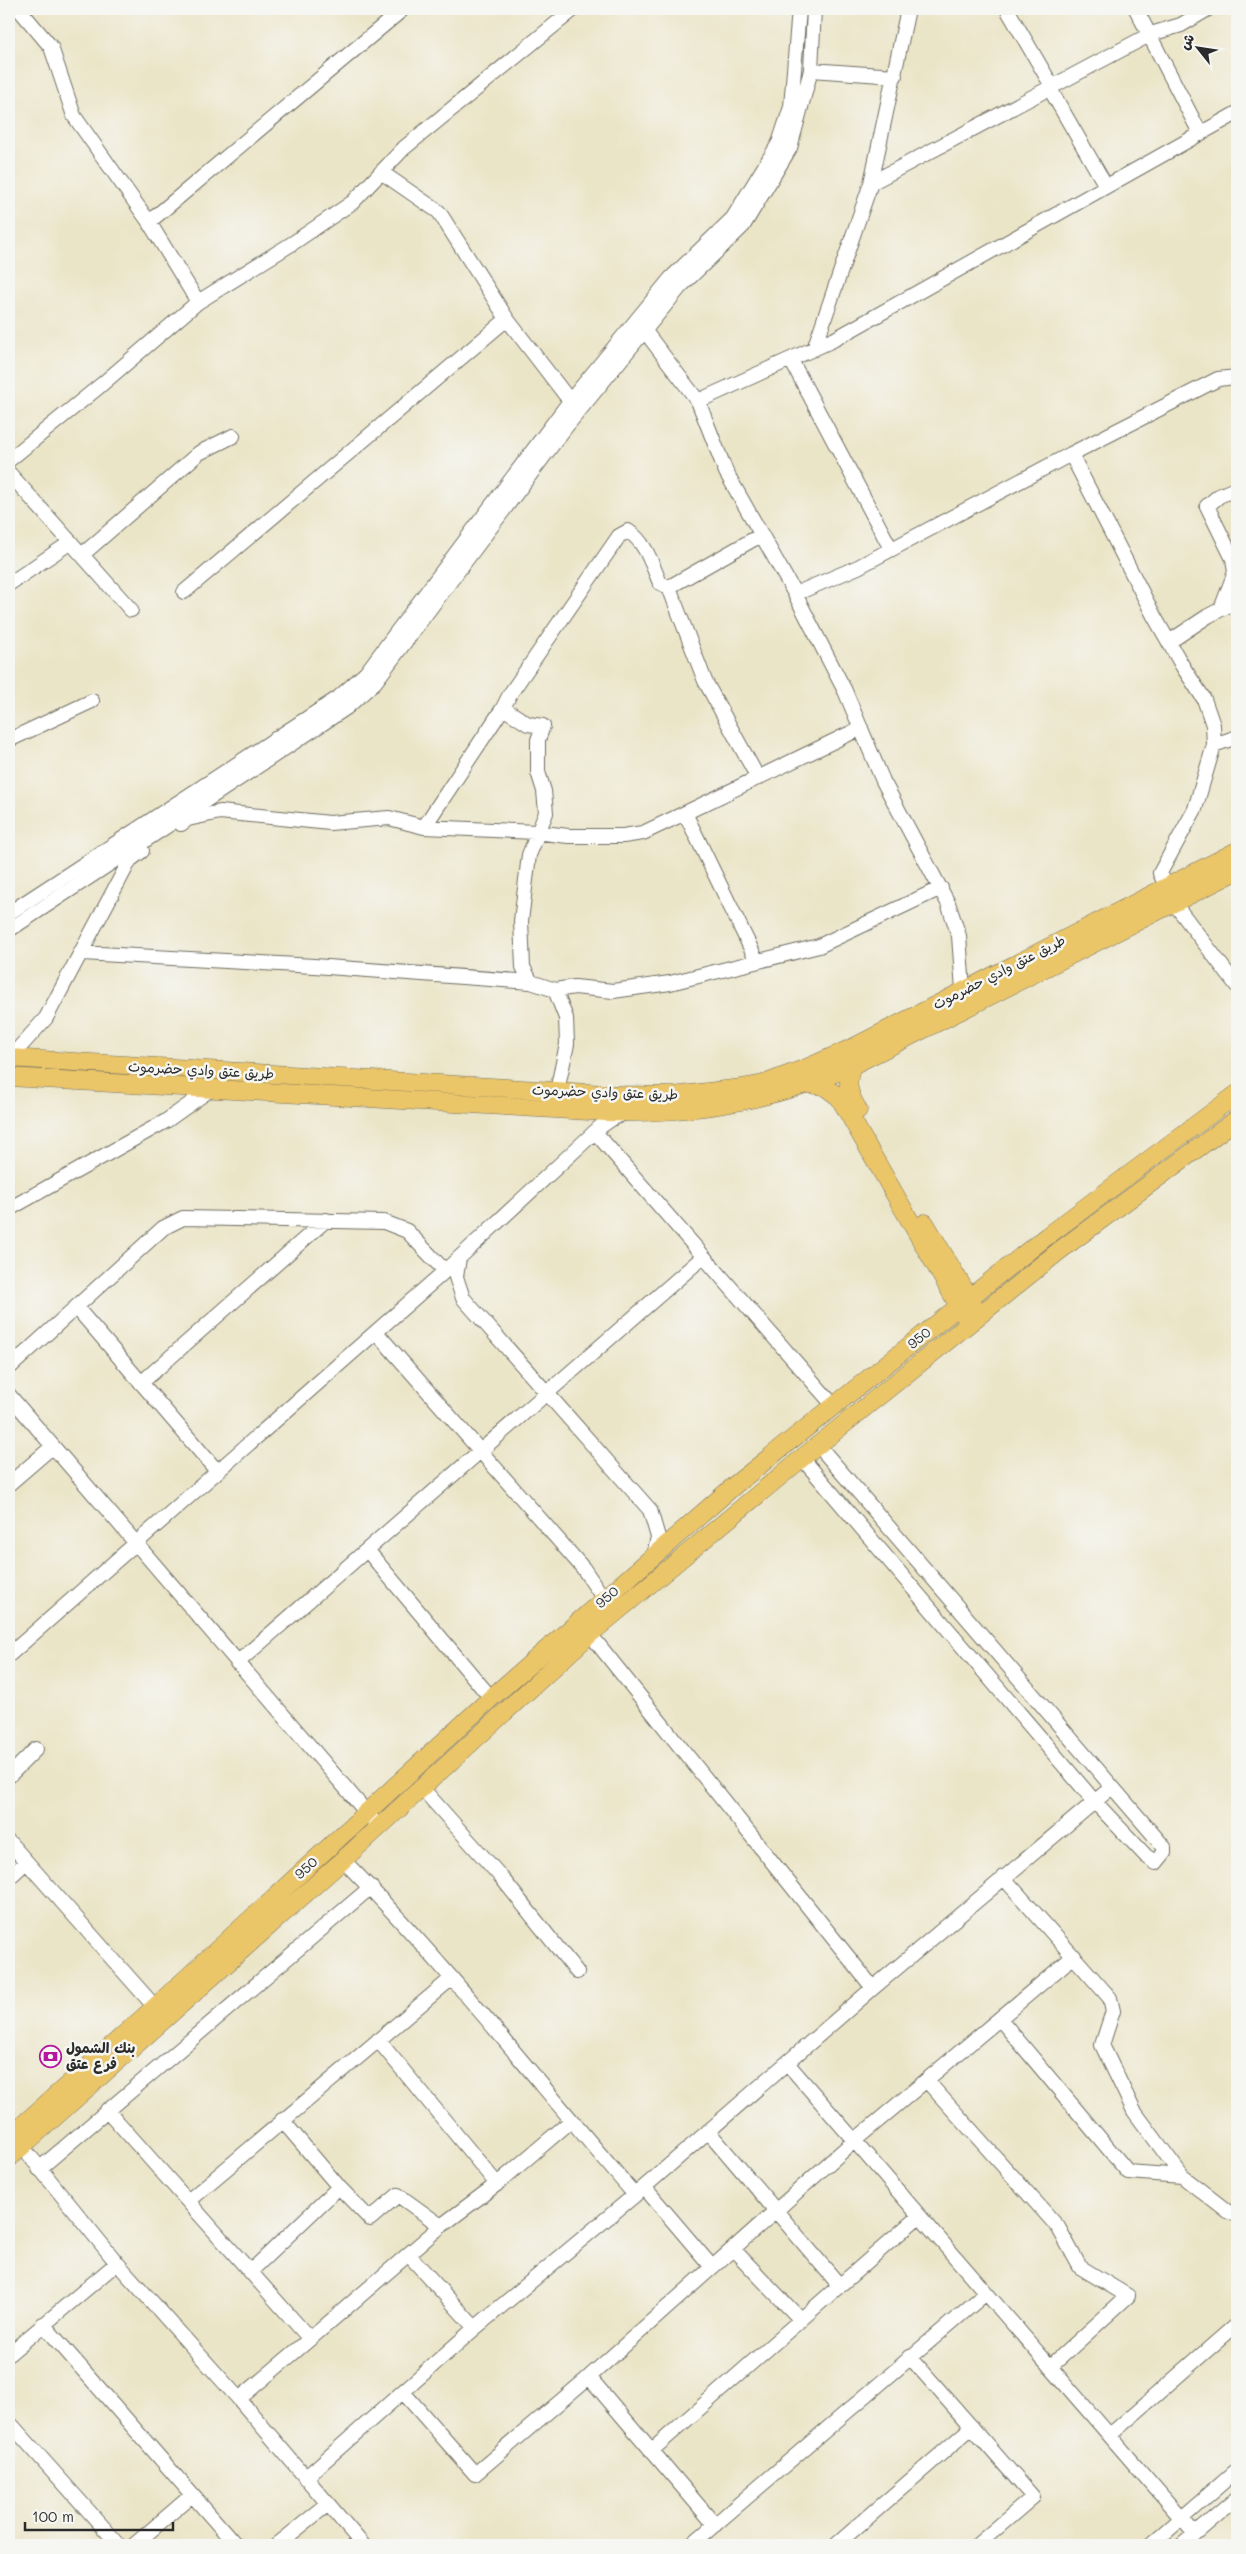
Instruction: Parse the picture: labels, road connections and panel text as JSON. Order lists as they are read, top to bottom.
{
  "streets": {
    "main road": ["طريق عتق وادي حضرموت", "950"]
  },
  "places": {
    "bank": ["بنك الشمول فرع عتق"]
  },
  "scale_bar": "100 m",
  "north": "top left"
}
